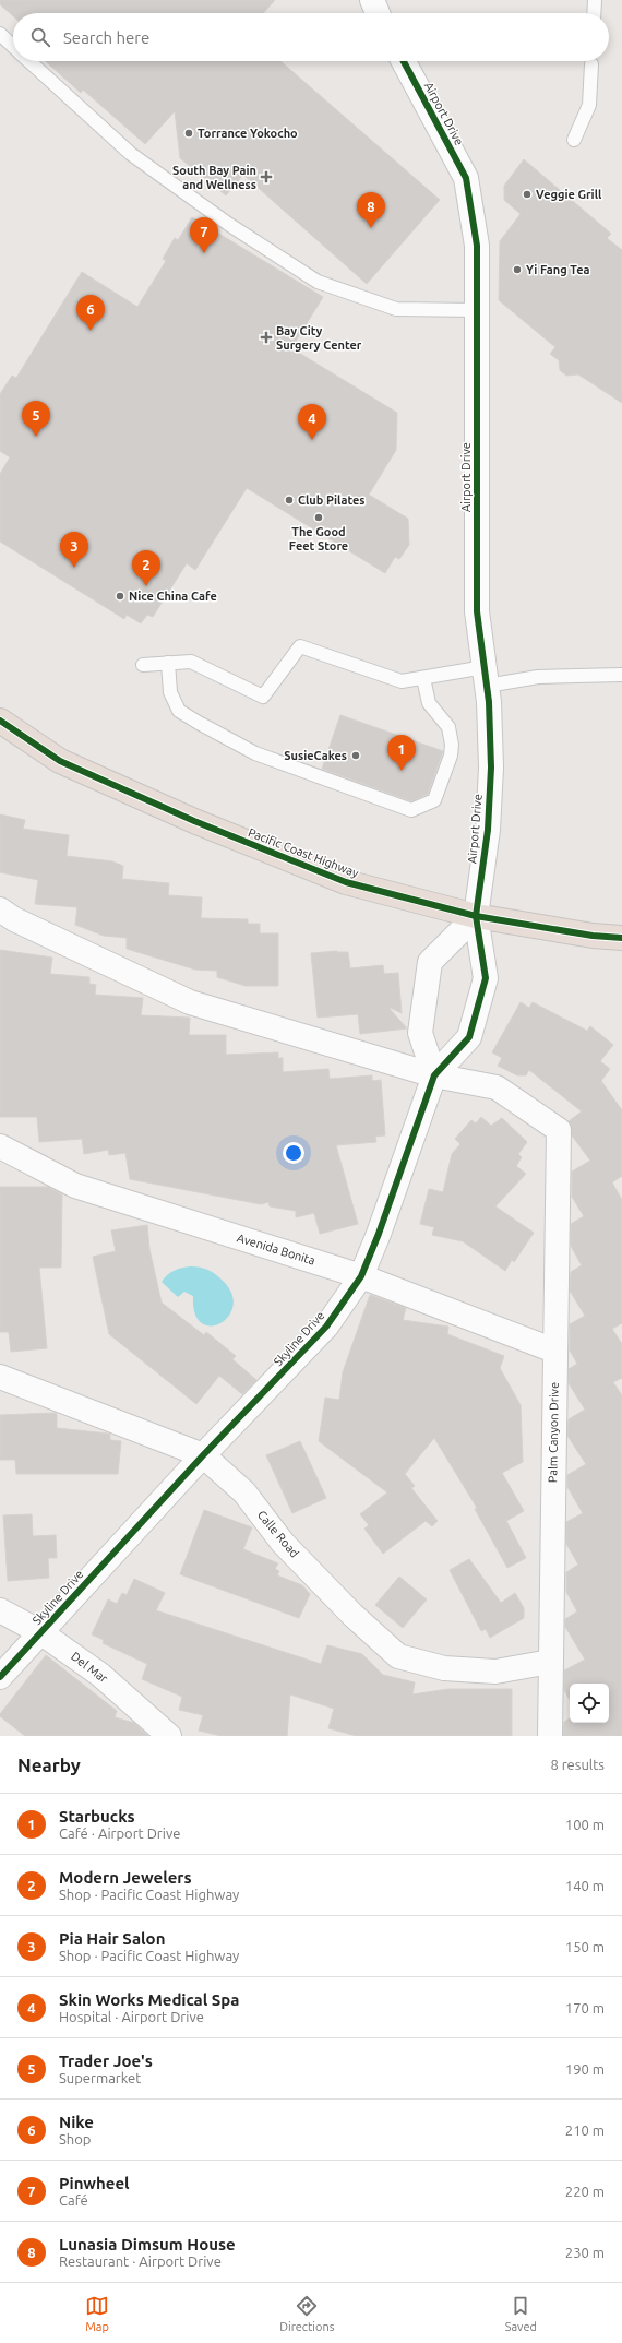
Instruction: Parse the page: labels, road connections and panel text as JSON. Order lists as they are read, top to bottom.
{
  "streets": {
    "highway": ["Pacific Coast Highway"],
    "street": [
      "Airport Drive",
      "Avenida Bonita",
      "Skyline Drive",
      "Palm Canyon Drive",
      "Calle Road",
      "Del Mar"
    ]
  },
  "crossings": [
    ["Airport Drive", "Pacific Coast Highway"],
    ["Airport Drive", "Skyline Drive"],
    ["Pacific Coast Highway", "Skyline Drive"],
    ["Avenida Bonita", "Skyline Drive"],
    ["Avenida Bonita", "Palm Canyon Drive"],
    ["Skyline Drive", "Palm Canyon Drive"],
    ["Skyline Drive", "Calle Road"],
    ["Skyline Drive", "Del Mar"],
    ["Palm Canyon Drive", "Calle Road"]
  ],
  "places": {
    "other": [
      "Torrance Yokocho",
      "Veggie Grill",
      "Yi Fang Tea",
      "Club Pilates",
      "The Good Feet Store",
      "Nice China Cafe",
      "SusieCakes"
    ],
    "health": ["South Bay Pain and Wellness", "Bay City Surgery Center"]
  },
  "page": {
    "search": "Search here",
    "pins": [
      "8",
      "7",
      "6",
      "5",
      "4",
      "3",
      "2",
      "1"
    ],
    "heading": ["Nearby", "8 results"],
    "list": [
      {
        "mark": "1",
        "name": "Starbucks",
        "note": "Café · Airport Drive",
        "value": "100 m"
      },
      {
        "mark": "2",
        "name": "Modern Jewelers",
        "note": "Shop · Pacific Coast Highway",
        "value": "140 m"
      },
      {
        "mark": "3",
        "name": "Pia Hair Salon",
        "note": "Shop · Pacific Coast Highway",
        "value": "150 m"
      },
      {
        "mark": "4",
        "name": "Skin Works Medical Spa",
        "note": "Hospital · Airport Drive",
        "value": "170 m"
      },
      {
        "mark": "5",
        "name": "Trader Joe's",
        "note": "Supermarket",
        "value": "190 m"
      },
      {
        "mark": "6",
        "name": "Nike",
        "note": "Shop",
        "value": "210 m"
      },
      {
        "mark": "7",
        "name": "Pinwheel",
        "note": "Café",
        "value": "220 m"
      },
      {
        "mark": "8",
        "name": "Lunasia Dimsum House",
        "note": "Restaurant · Airport Drive",
        "value": "230 m"
      }
    ],
    "nav": ["Map", "Directions", "Saved"]
  }
}
